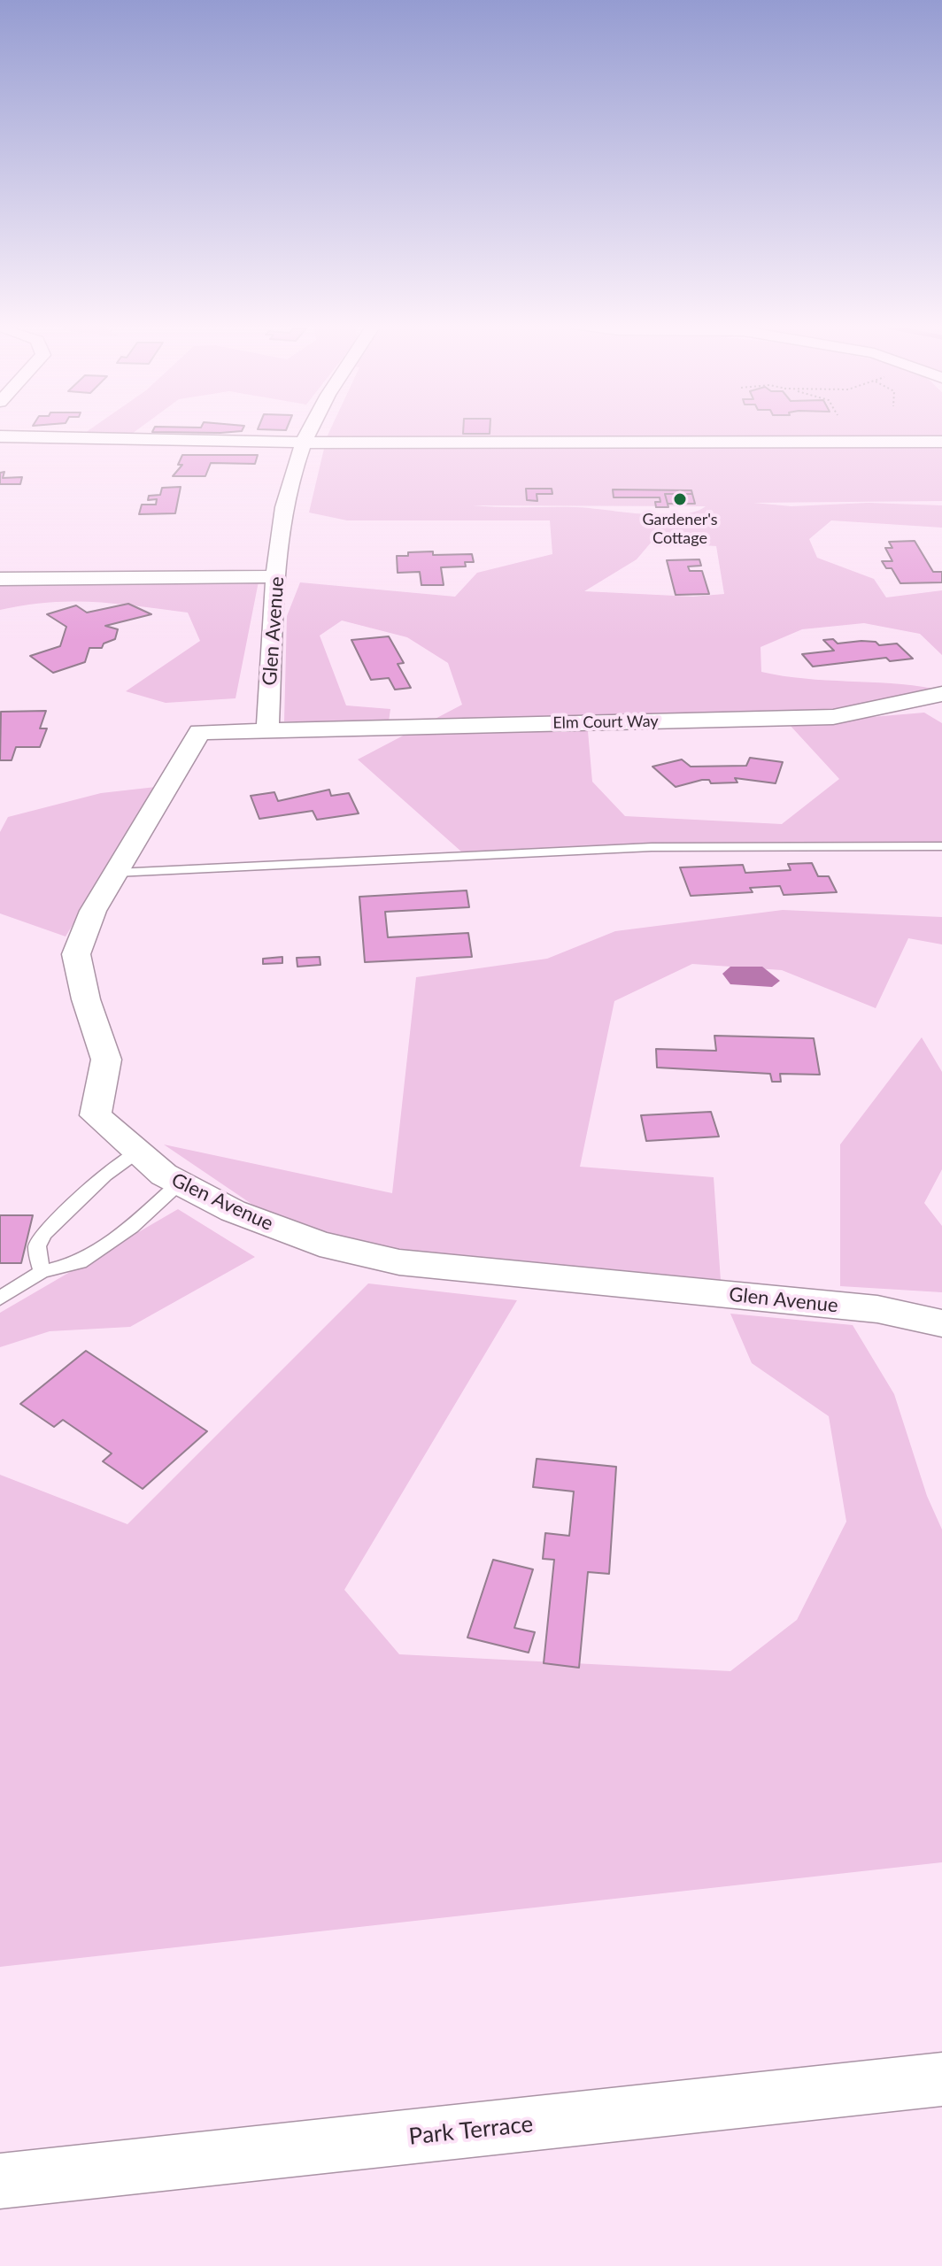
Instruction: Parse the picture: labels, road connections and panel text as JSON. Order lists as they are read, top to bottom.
{
  "streets": {
    "street": ["Glen Avenue", "Elm Court Way", "Park Terrace"]
  },
  "crossings": [
    ["Glen Avenue", "Elm Court Way"]
  ],
  "places": ["Gardener's Cottage"]
}
